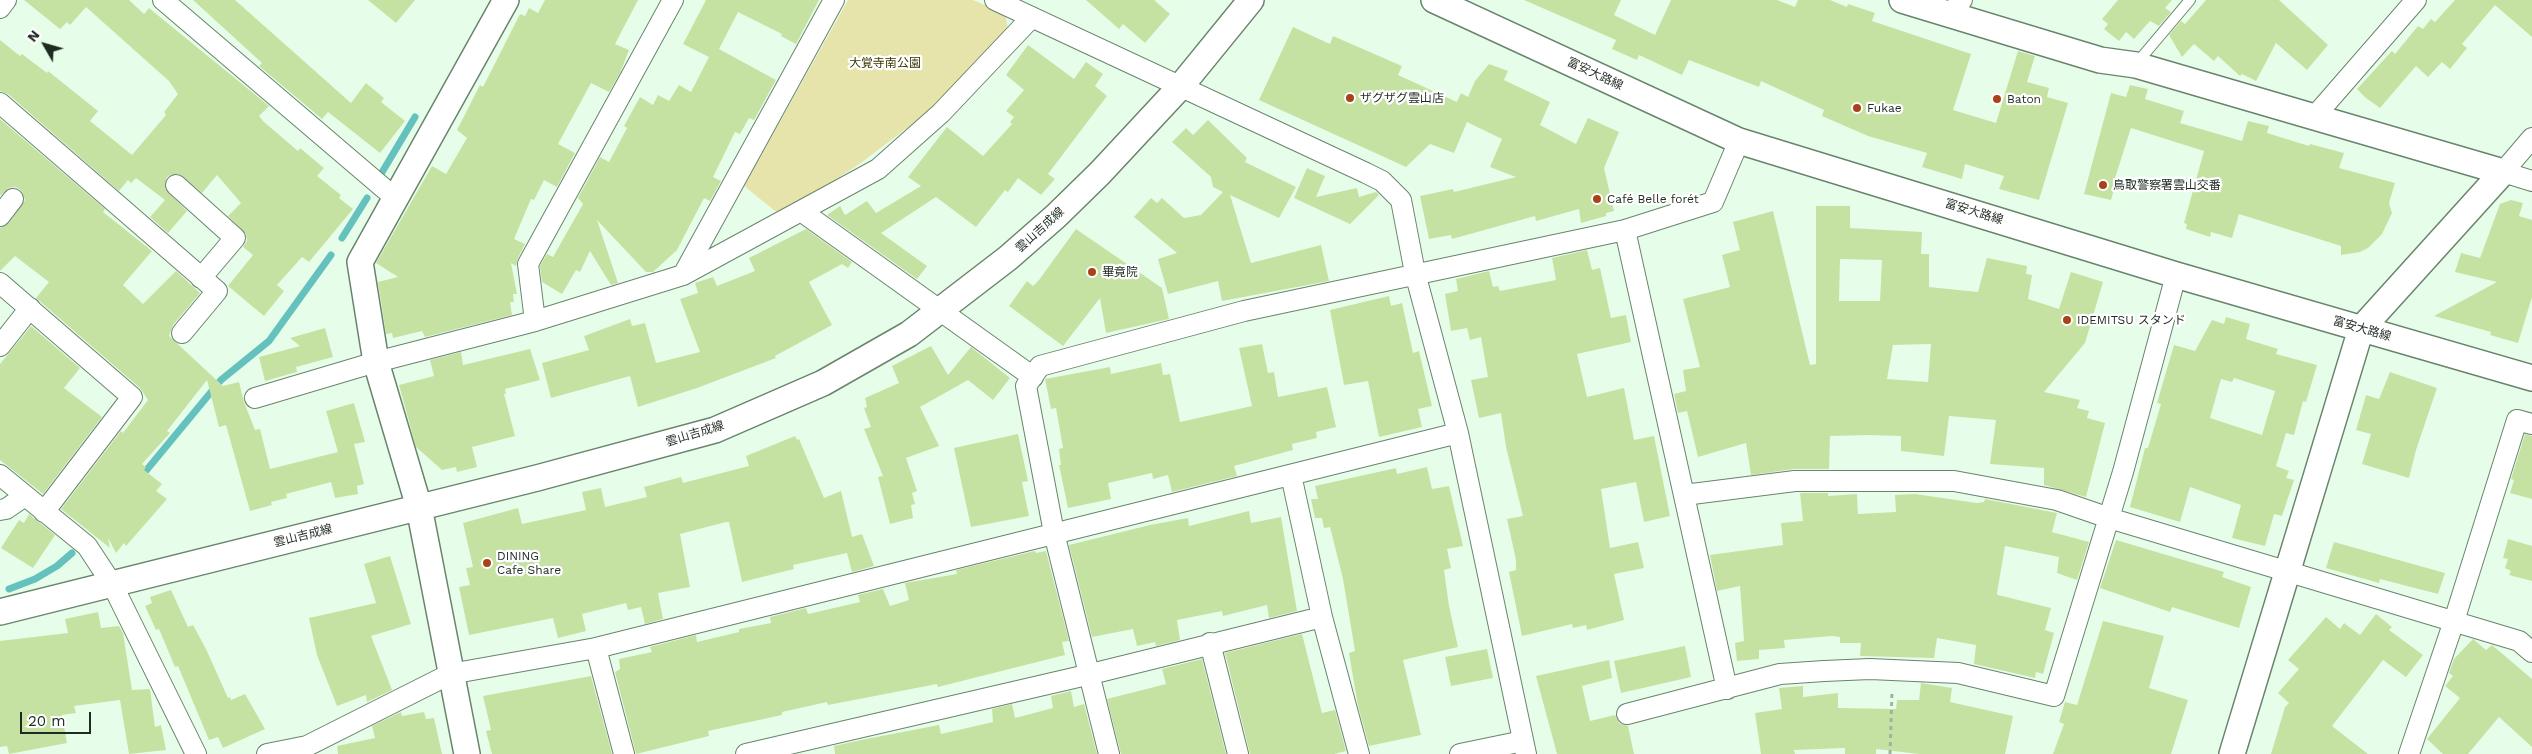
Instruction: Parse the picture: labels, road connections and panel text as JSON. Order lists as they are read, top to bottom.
{
  "streets": {
    "street": ["富安大路線", "雲山吉成線"]
  },
  "parks": ["大覚寺南公園"],
  "places": [
    "ザグザグ雲山店",
    "Baton",
    "Fukae",
    "鳥取警察署雲山交番",
    "Café Belle forét",
    "畢竟院",
    "IDEMITSU スタンド",
    "DINING Cafe Share"
  ],
  "scale_bar": "20 m",
  "north": "top left"
}
